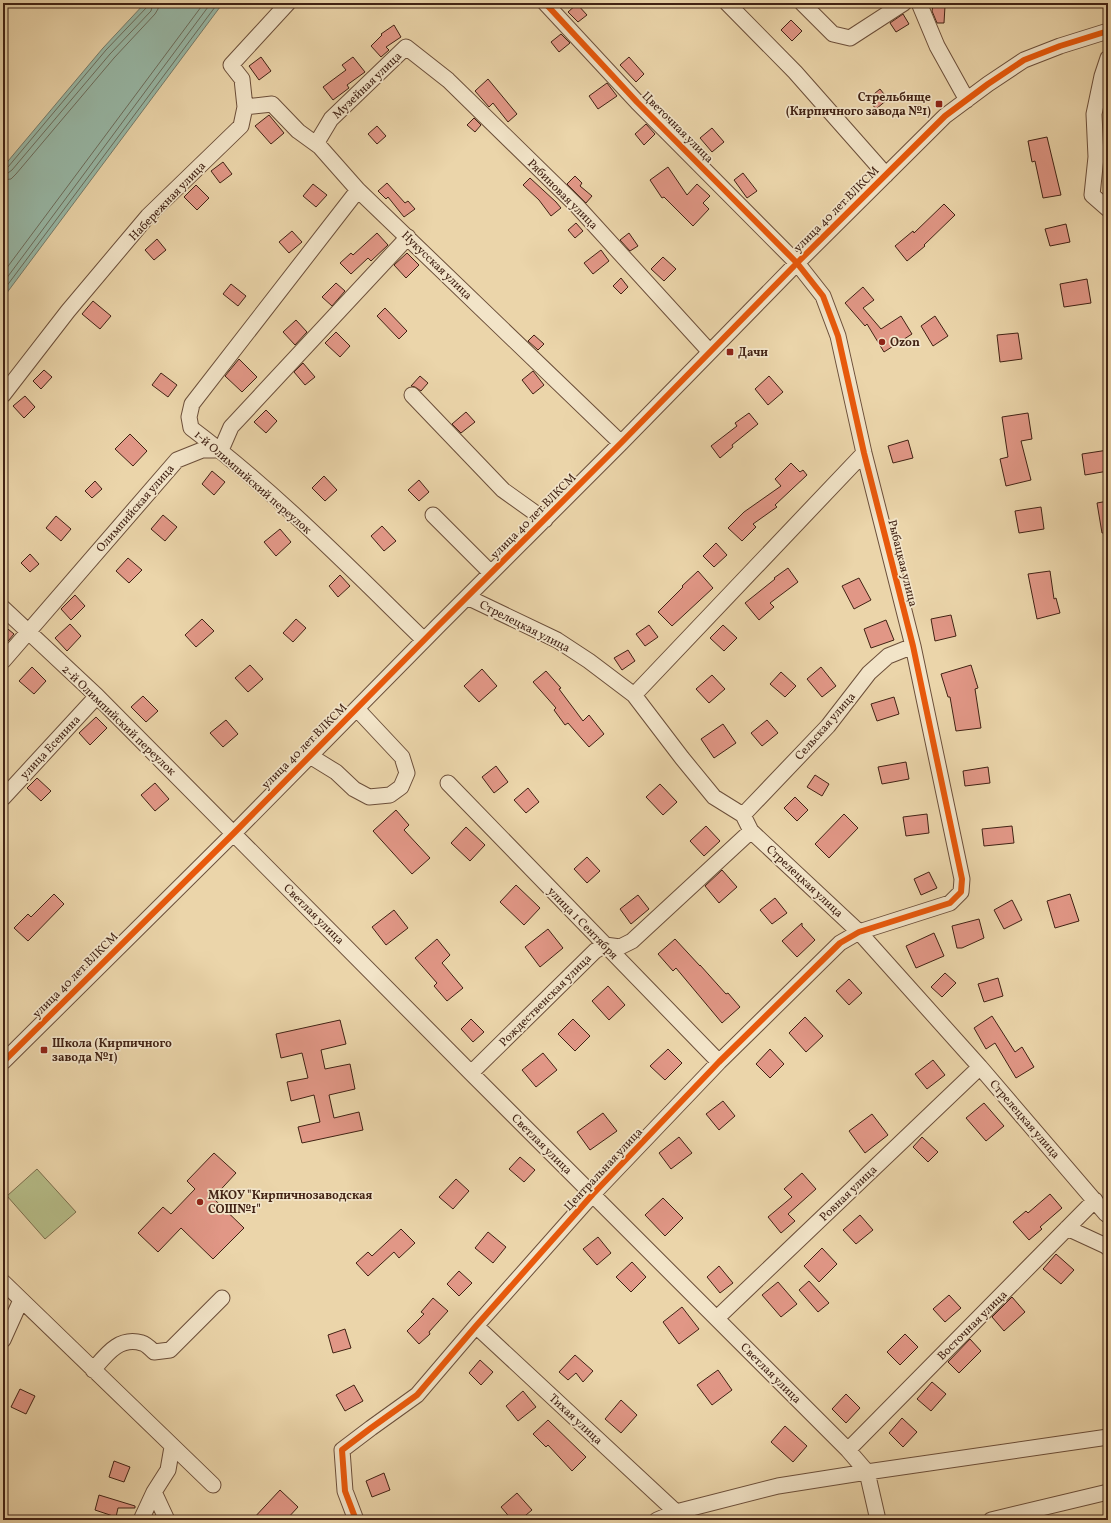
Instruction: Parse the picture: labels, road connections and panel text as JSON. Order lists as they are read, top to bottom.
{
  "streets": {
    "street": [
      "Музейная улица",
      "Цветочная улица",
      "Рябиновая улица",
      "Набережная улица",
      "улица 40 лет ВЛКСМ",
      "Нукусская улица",
      "1-й Олимпийский переулок",
      "Олимпийская улица",
      "Рыбацкая улица",
      "Стрелецкая улица",
      "2-й Олимпийский переулок",
      "Сельская улица",
      "улица Есенина",
      "Светлая улица",
      "улица 1 Сентября",
      "Рождественская улица",
      "Центральная улица",
      "Ровная улица",
      "Восточная улица",
      "Тихая улица"
    ]
  },
  "crossings": [
    ["Музейная улица", "Рябиновая улица"],
    ["Музейная улица", "Нукусская улица"],
    ["Цветочная улица", "улица 40 лет ВЛКСМ"],
    ["Цветочная улица", "Рыбацкая улица"],
    ["Рябиновая улица", "улица 40 лет ВЛКСМ"],
    ["Набережная улица", "Нукусская улица"],
    ["улица 40 лет ВЛКСМ", "Нукусская улица"],
    ["улица 40 лет ВЛКСМ", "1-й Олимпийский переулок"],
    ["улица 40 лет ВЛКСМ", "Рыбацкая улица"],
    ["улица 40 лет ВЛКСМ", "Стрелецкая улица"],
    ["улица 40 лет ВЛКСМ", "2-й Олимпийский переулок"],
    ["улица 40 лет ВЛКСМ", "Светлая улица"],
    ["Нукусская улица", "1-й Олимпийский переулок"],
    ["1-й Олимпийский переулок", "Олимпийская улица"],
    ["Олимпийская улица", "2-й Олимпийский переулок"],
    ["Рыбацкая улица", "Сельская улица"],
    ["Рыбацкая улица", "Центральная улица"],
    ["Стрелецкая улица", "Сельская улица"],
    ["Стрелецкая улица", "Центральная улица"],
    ["Стрелецкая улица", "Ровная улица"],
    ["Стрелецкая улица", "Восточная улица"],
    ["2-й Олимпийский переулок", "улица Есенина"],
    ["2-й Олимпийский переулок", "Светлая улица"],
    ["Светлая улица", "Рождественская улица"],
    ["Светлая улица", "Центральная улица"],
    ["Светлая улица", "Ровная улица"],
    ["Светлая улица", "Восточная улица"],
    ["улица 1 Сентября", "Рождественская улица"],
    ["улица 1 Сентября", "Центральная улица"],
    ["Центральная улица", "Тихая улица"]
  ],
  "places": {
    "transit": ["Стрельбище (Кирпичного завода №1)", "Дачи", "Школа (Кирпичного завода №1)"],
    "other": ["Ozon", "МКОУ \"Кирпичнозаводская СОШ№1\""]
  }
}
